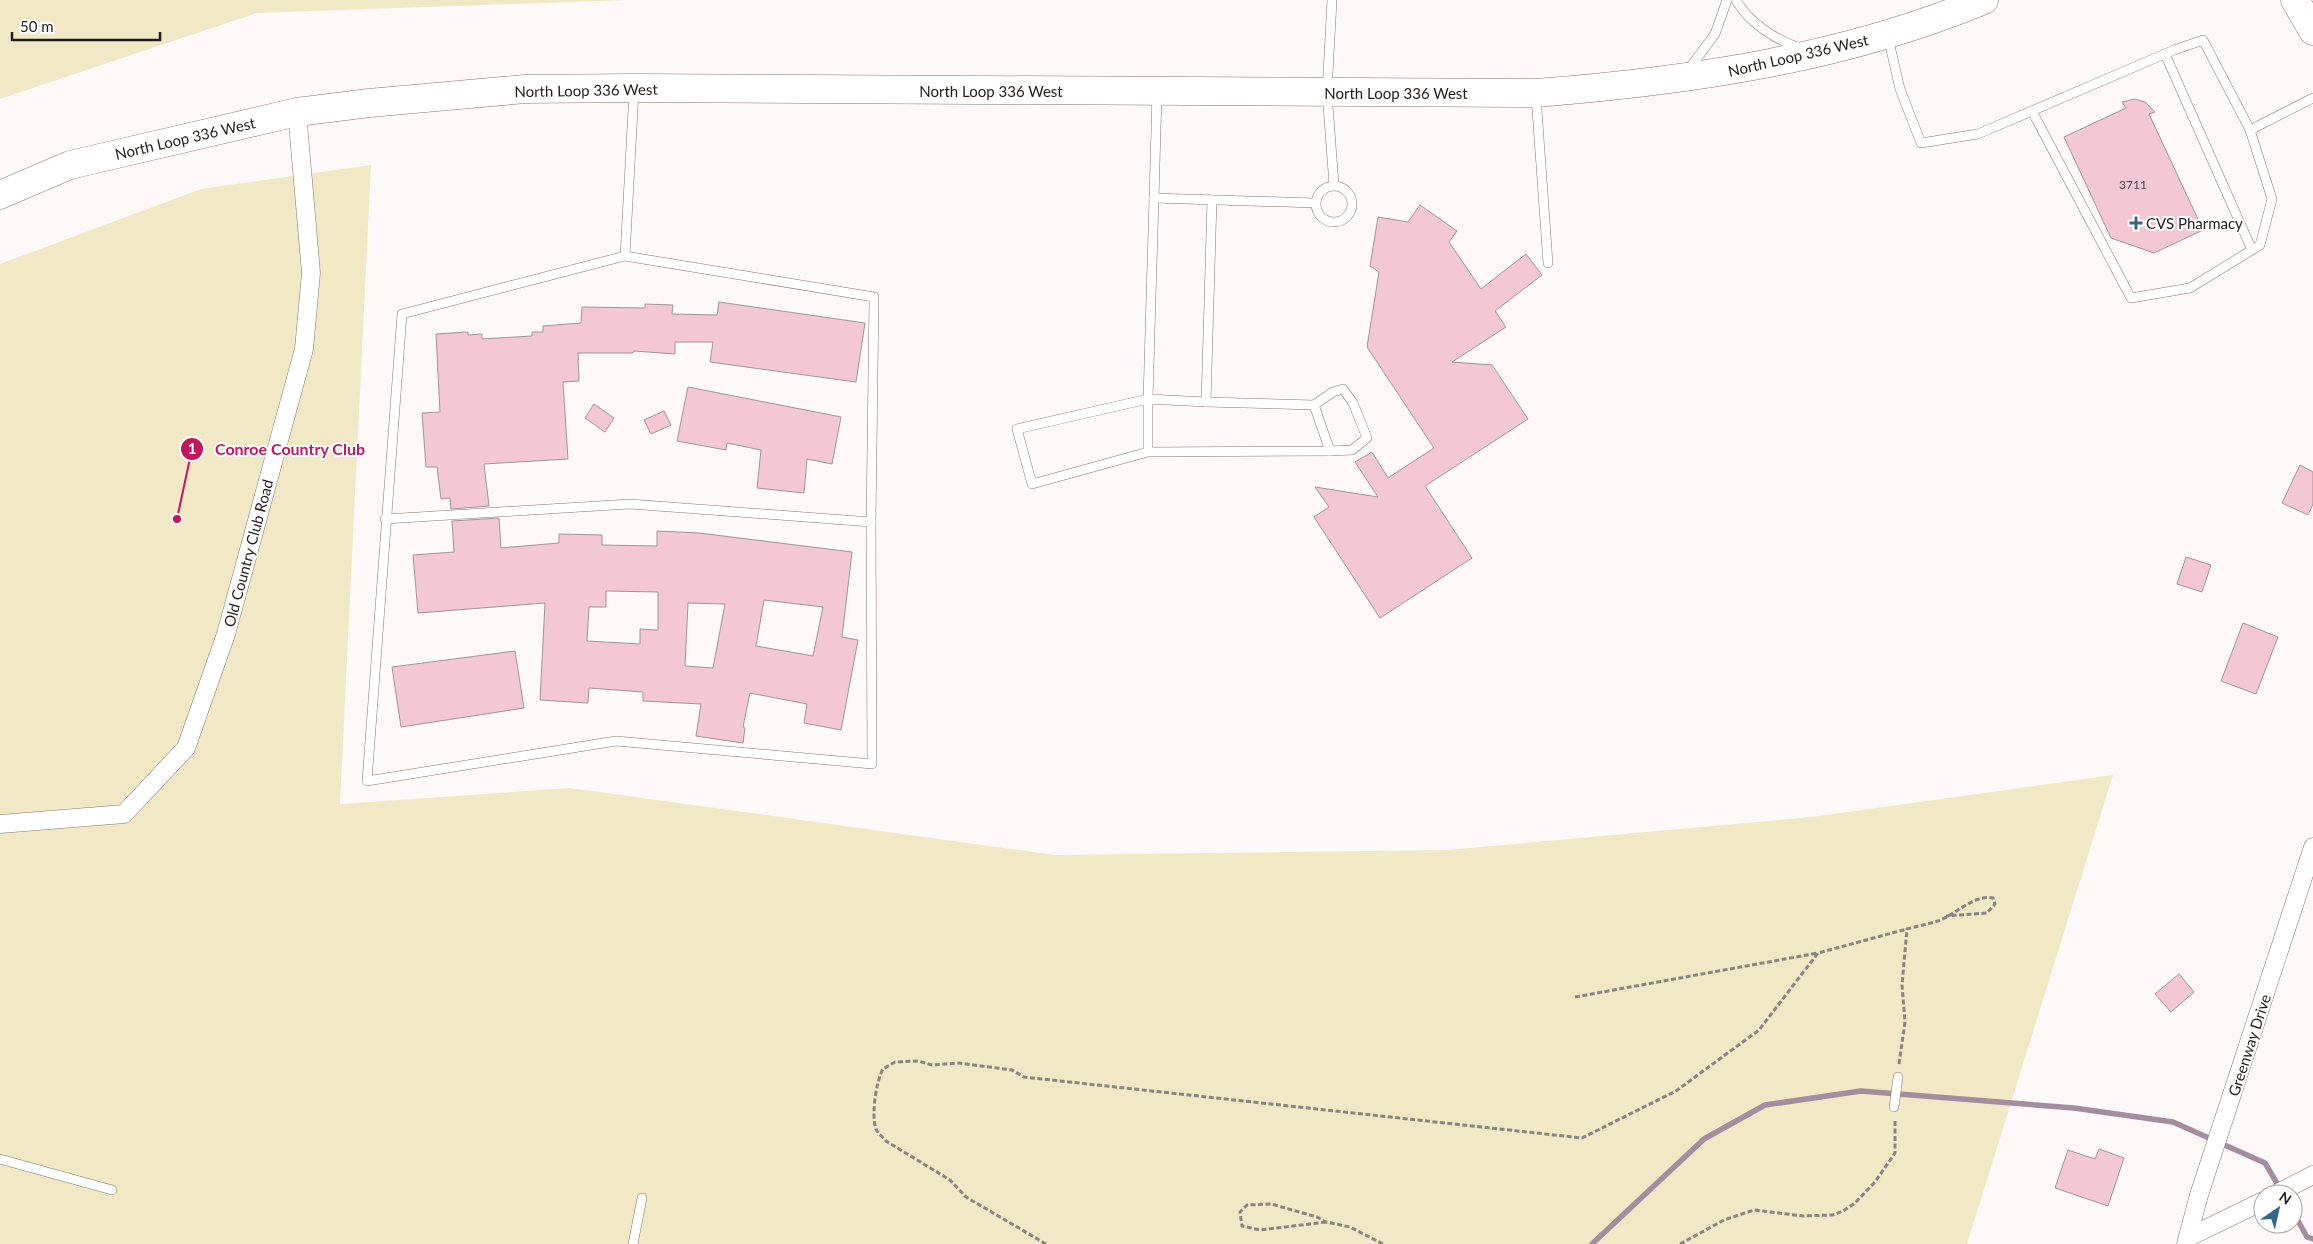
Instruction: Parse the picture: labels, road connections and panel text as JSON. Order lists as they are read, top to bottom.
{
  "streets": {
    "main road": ["North Loop 336 West"],
    "street": ["Old Country Club Road", "Greenway Drive"]
  },
  "crossings": [
    ["North Loop 336 West", "Old Country Club Road"]
  ],
  "places": {
    "health": ["CVS Pharmacy"],
    "other": ["Conroe Country Club"]
  },
  "house_numbers": ["3711"],
  "scale_bar": "50 m",
  "north": "top right"
}
